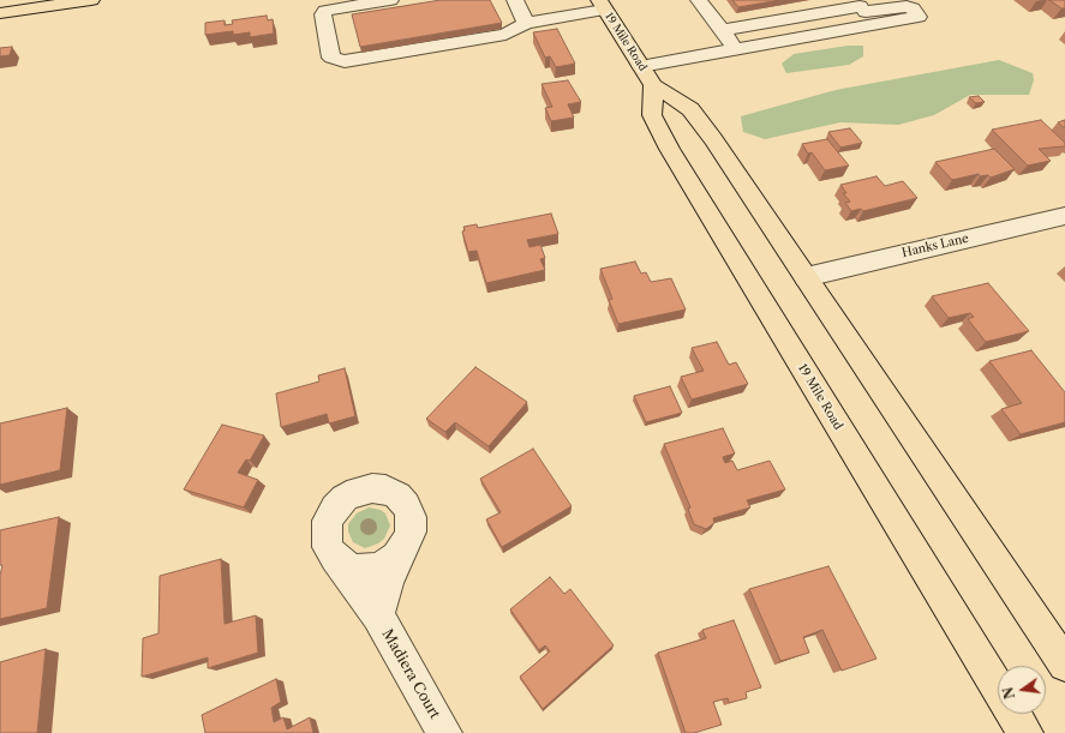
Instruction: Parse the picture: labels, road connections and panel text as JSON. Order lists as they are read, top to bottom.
{
  "streets": {
    "main road": ["19 Mile Road"],
    "street": ["Hanks Lane", "Madiera Court"]
  },
  "crossings": [
    ["19 Mile Road", "Hanks Lane"]
  ],
  "north": "left"
}
